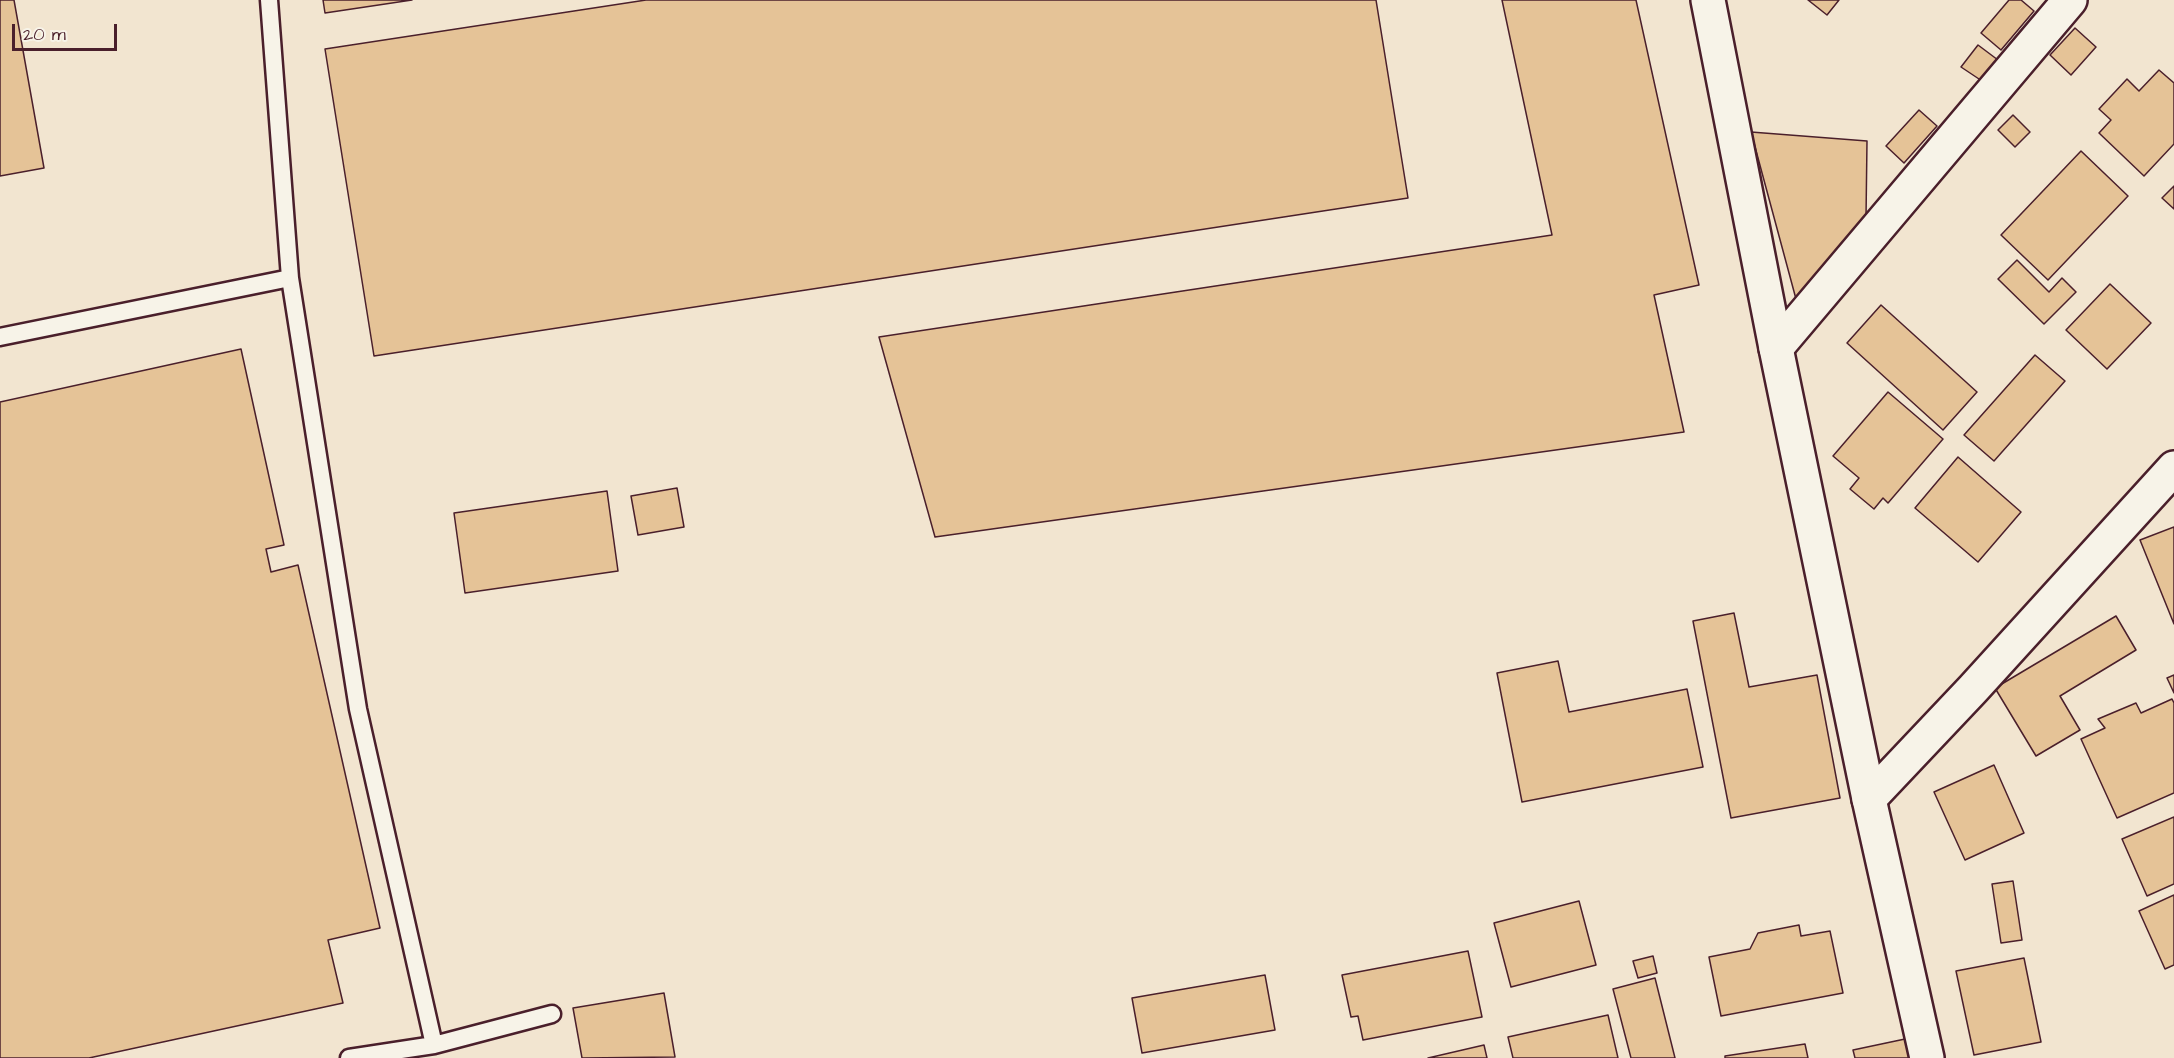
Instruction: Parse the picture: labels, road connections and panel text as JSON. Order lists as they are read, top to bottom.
{
  "scale_bar": "20 m"
}
